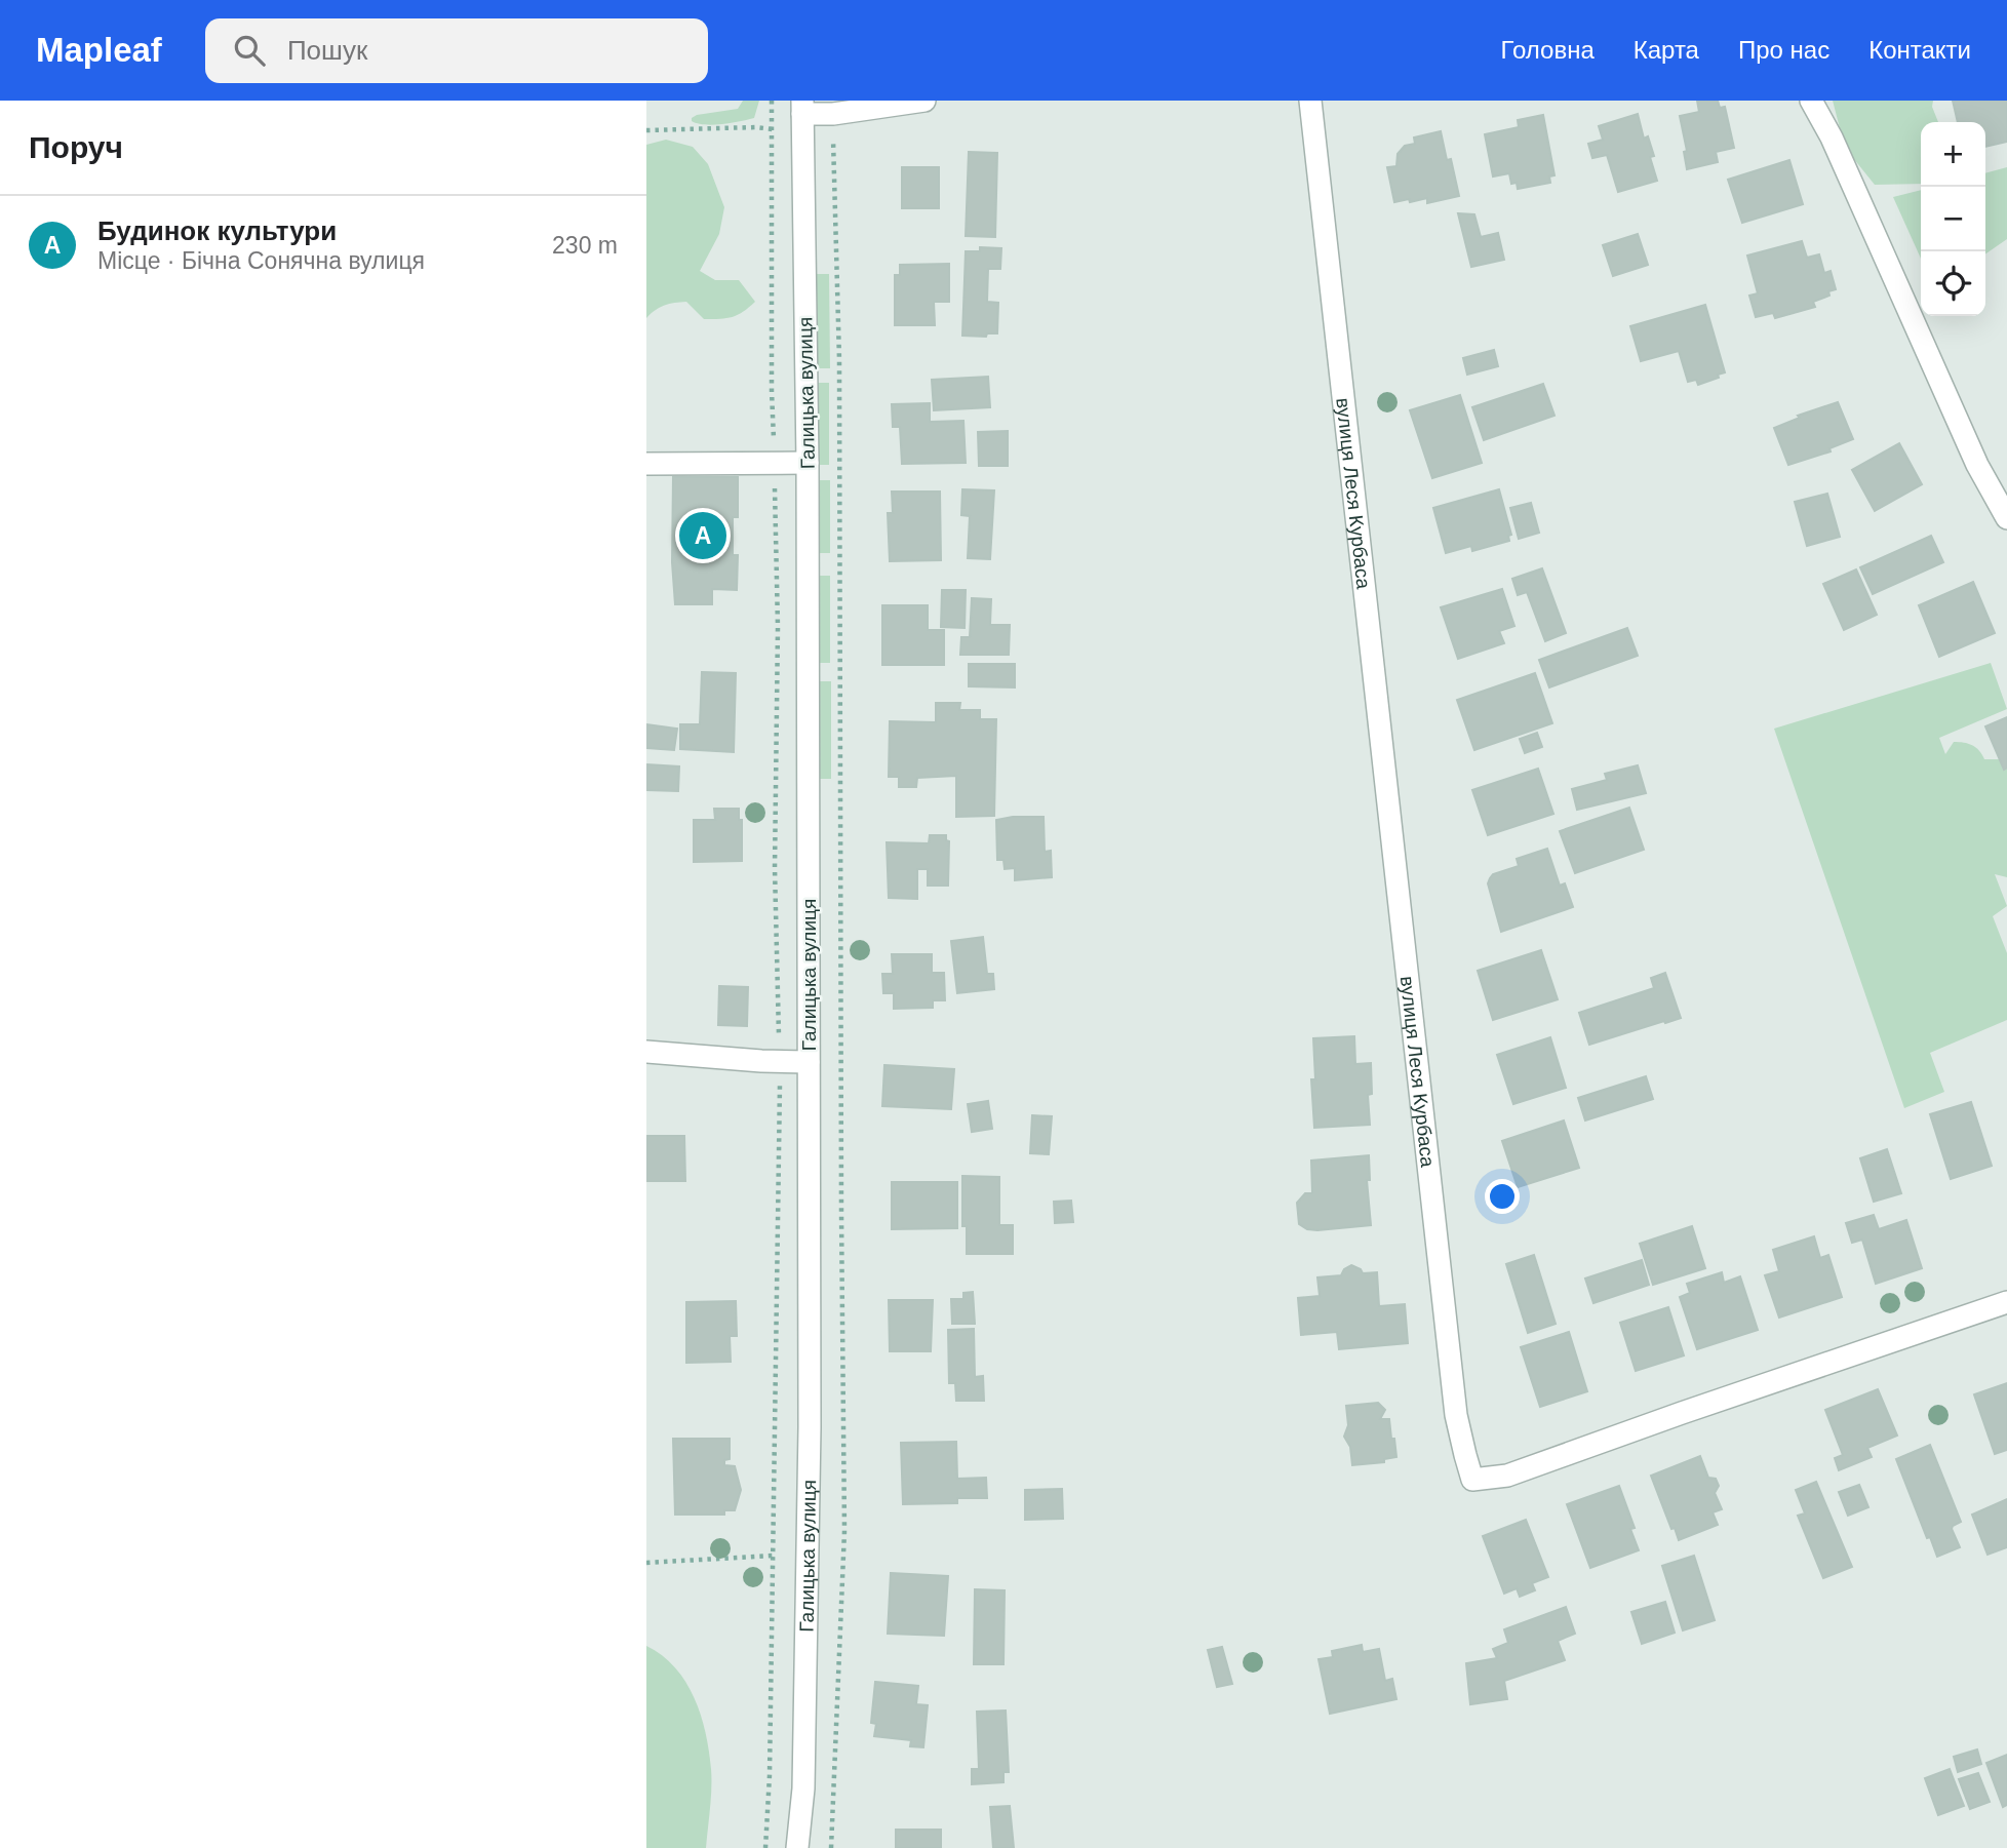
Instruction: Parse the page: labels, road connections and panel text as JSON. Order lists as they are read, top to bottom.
{
  "streets": {
    "street": ["Галицька вулиця", "вулиця Леся Курбаса"]
  },
  "page": {
    "header": "Mapleaf",
    "search": "Пошук",
    "nav": [
      "Головна",
      "Карта",
      "Про нас",
      "Контакти"
    ],
    "heading": "Поруч",
    "map_buttons": ["+", "−"],
    "list": [
      {
        "mark": "A",
        "name": "Будинок культури",
        "note": "Місце · Бічна Сонячна вулиця",
        "value": "230 m"
      }
    ],
    "pins": "A"
  }
}
